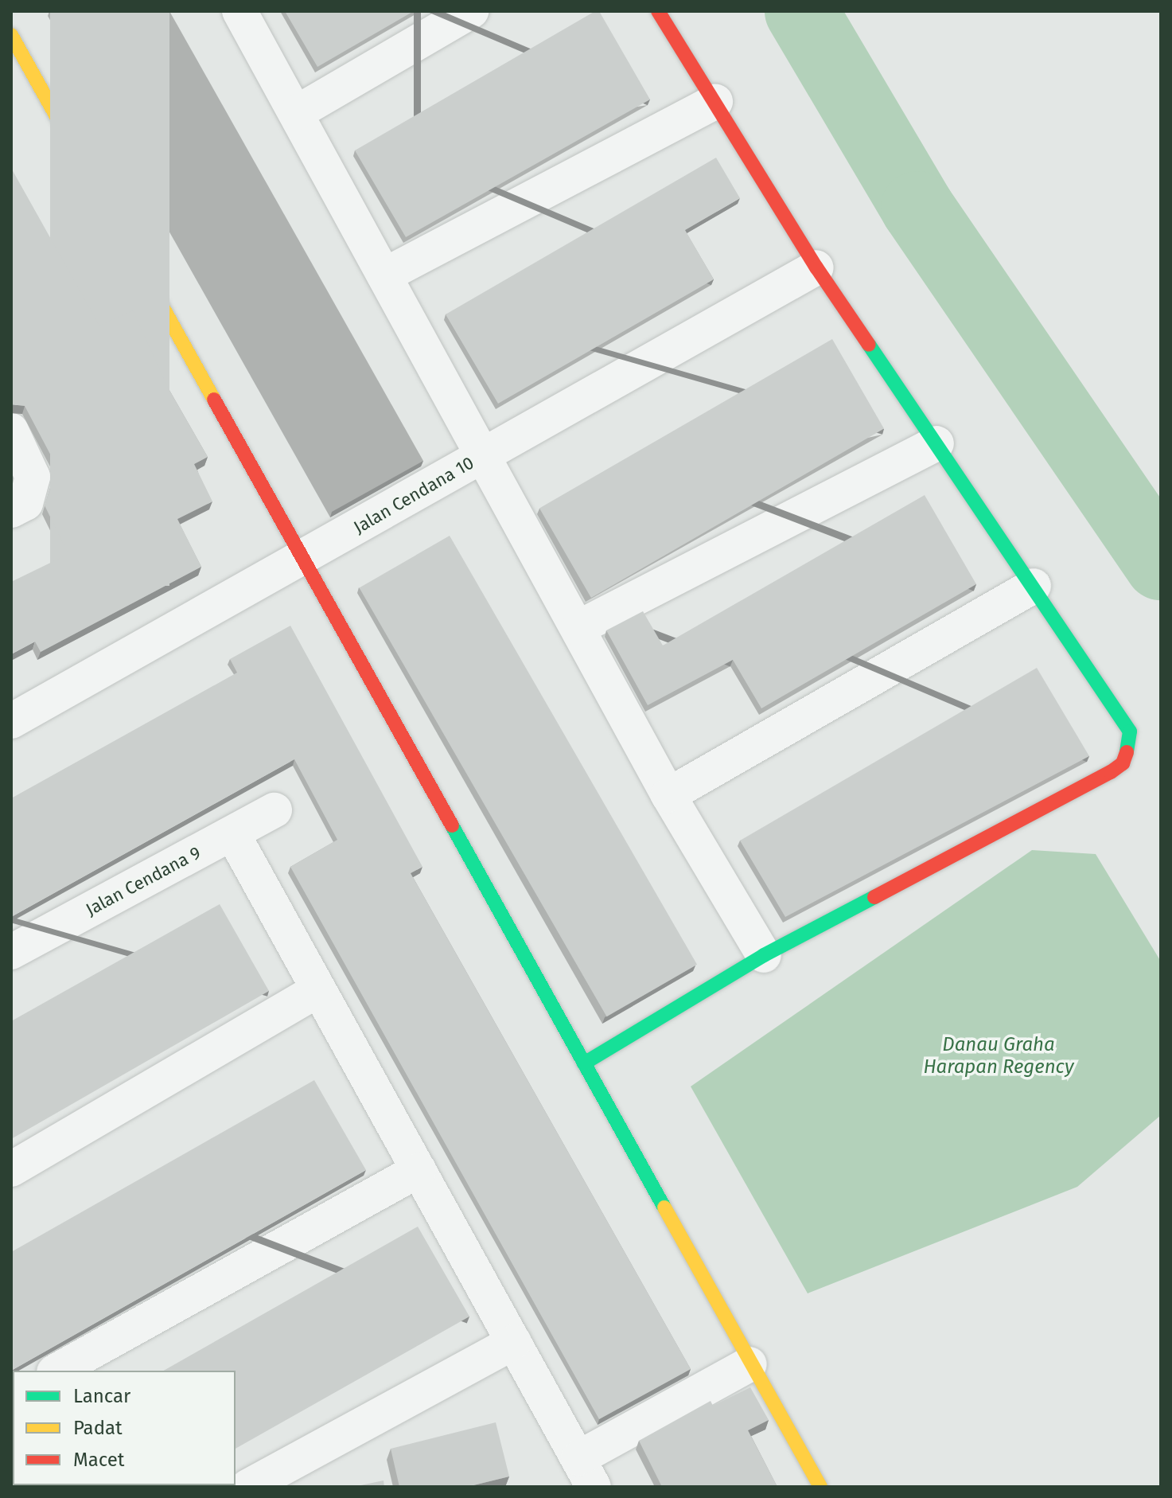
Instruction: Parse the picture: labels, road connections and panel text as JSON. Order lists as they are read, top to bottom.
{
  "streets": {
    "street": ["Jalan Cendana 10", "Jalan Cendana 9"]
  },
  "water": ["Danau Graha Harapan Regency"],
  "legend": ["Lancar", "Padat", "Macet"]
}
